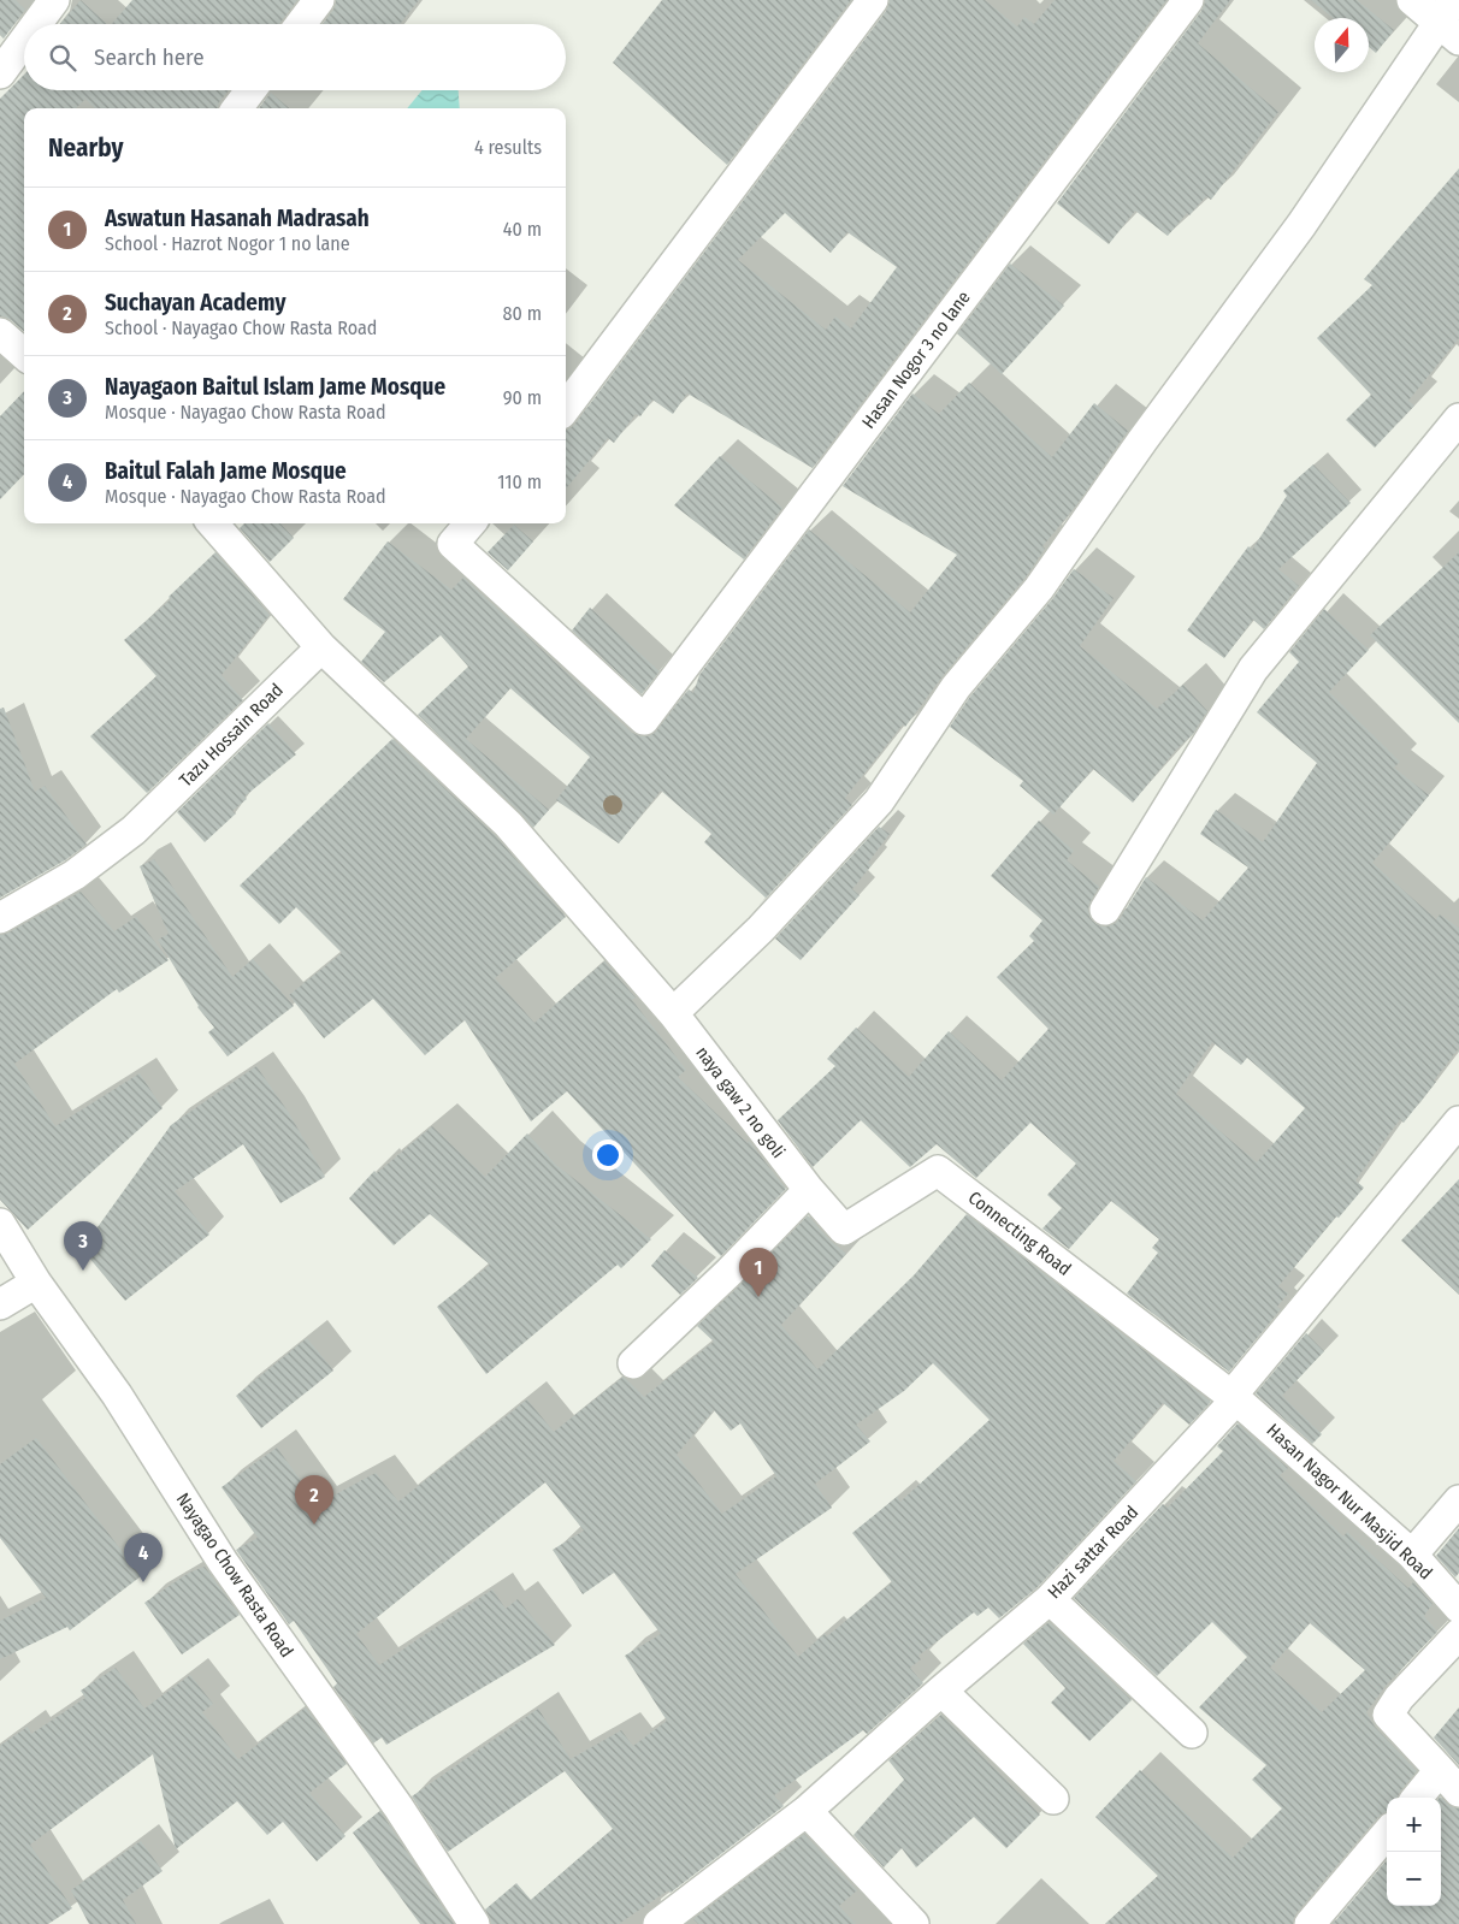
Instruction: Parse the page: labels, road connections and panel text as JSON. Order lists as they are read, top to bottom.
{
  "streets": {
    "street": [
      "Hasan Nogor 3 no lane",
      "Tazu Hossain Road",
      "naya gaw 2 no goli",
      "Connecting Road",
      "Hasan Nagor Nur Masjid Road",
      "Hazi sattar Road",
      "Nayagao Chow Rasta Road"
    ]
  },
  "crossings": [
    ["Tazu Hossain Road", "naya gaw 2 no goli"],
    ["naya gaw 2 no goli", "Connecting Road"],
    ["Connecting Road", "Hasan Nagor Nur Masjid Road"],
    ["Connecting Road", "Hazi sattar Road"],
    ["Hasan Nagor Nur Masjid Road", "Hazi sattar Road"]
  ],
  "north": "top",
  "page": {
    "search": "Search here",
    "heading": ["Nearby", "4 results"],
    "list": [
      {
        "mark": "1",
        "name": "Aswatun Hasanah Madrasah",
        "note": "School · Hazrot Nogor 1 no lane",
        "value": "40 m"
      },
      {
        "mark": "2",
        "name": "Suchayan Academy",
        "note": "School · Nayagao Chow Rasta Road",
        "value": "80 m"
      },
      {
        "mark": "3",
        "name": "Nayagaon Baitul Islam Jame Mosque",
        "note": "Mosque · Nayagao Chow Rasta Road",
        "value": "90 m"
      },
      {
        "mark": "4",
        "name": "Baitul Falah Jame Mosque",
        "note": "Mosque · Nayagao Chow Rasta Road",
        "value": "110 m"
      }
    ],
    "pins": [
      "3",
      "1",
      "2",
      "4"
    ],
    "map_buttons": ["+", "−"]
  }
}
